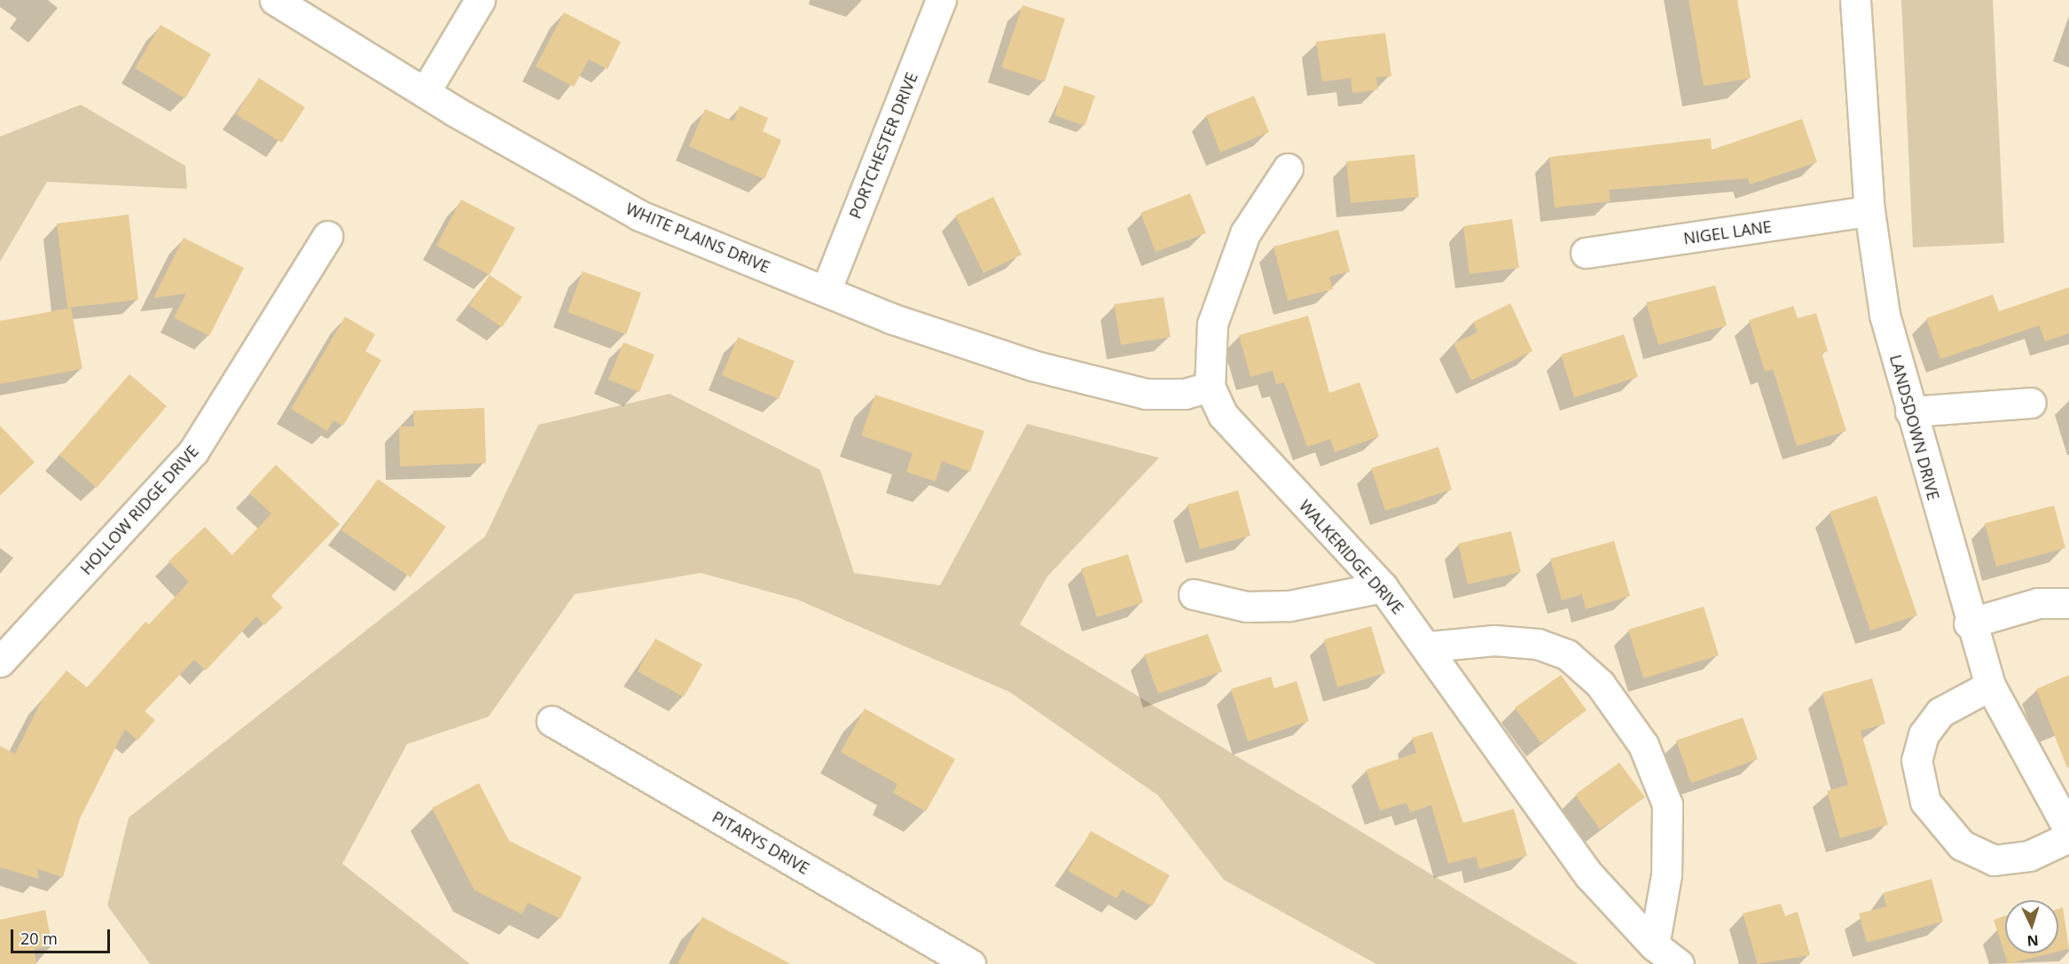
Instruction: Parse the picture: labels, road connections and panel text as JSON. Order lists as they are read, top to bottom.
{
  "streets": {
    "street": [
      "PORTCHESTER DRIVE",
      "NIGEL LANE",
      "WHITE PLAINS DRIVE",
      "LANDSDOWN DRIVE",
      "HOLLOW RIDGE DRIVE",
      "WALKERIDGE DRIVE",
      "PITARYS DRIVE"
    ]
  },
  "crossings": [
    ["PORTCHESTER DRIVE", "WHITE PLAINS DRIVE"],
    ["NIGEL LANE", "LANDSDOWN DRIVE"],
    ["WHITE PLAINS DRIVE", "WALKERIDGE DRIVE"]
  ],
  "scale_bar": "20 m",
  "north": "bottom"
}
